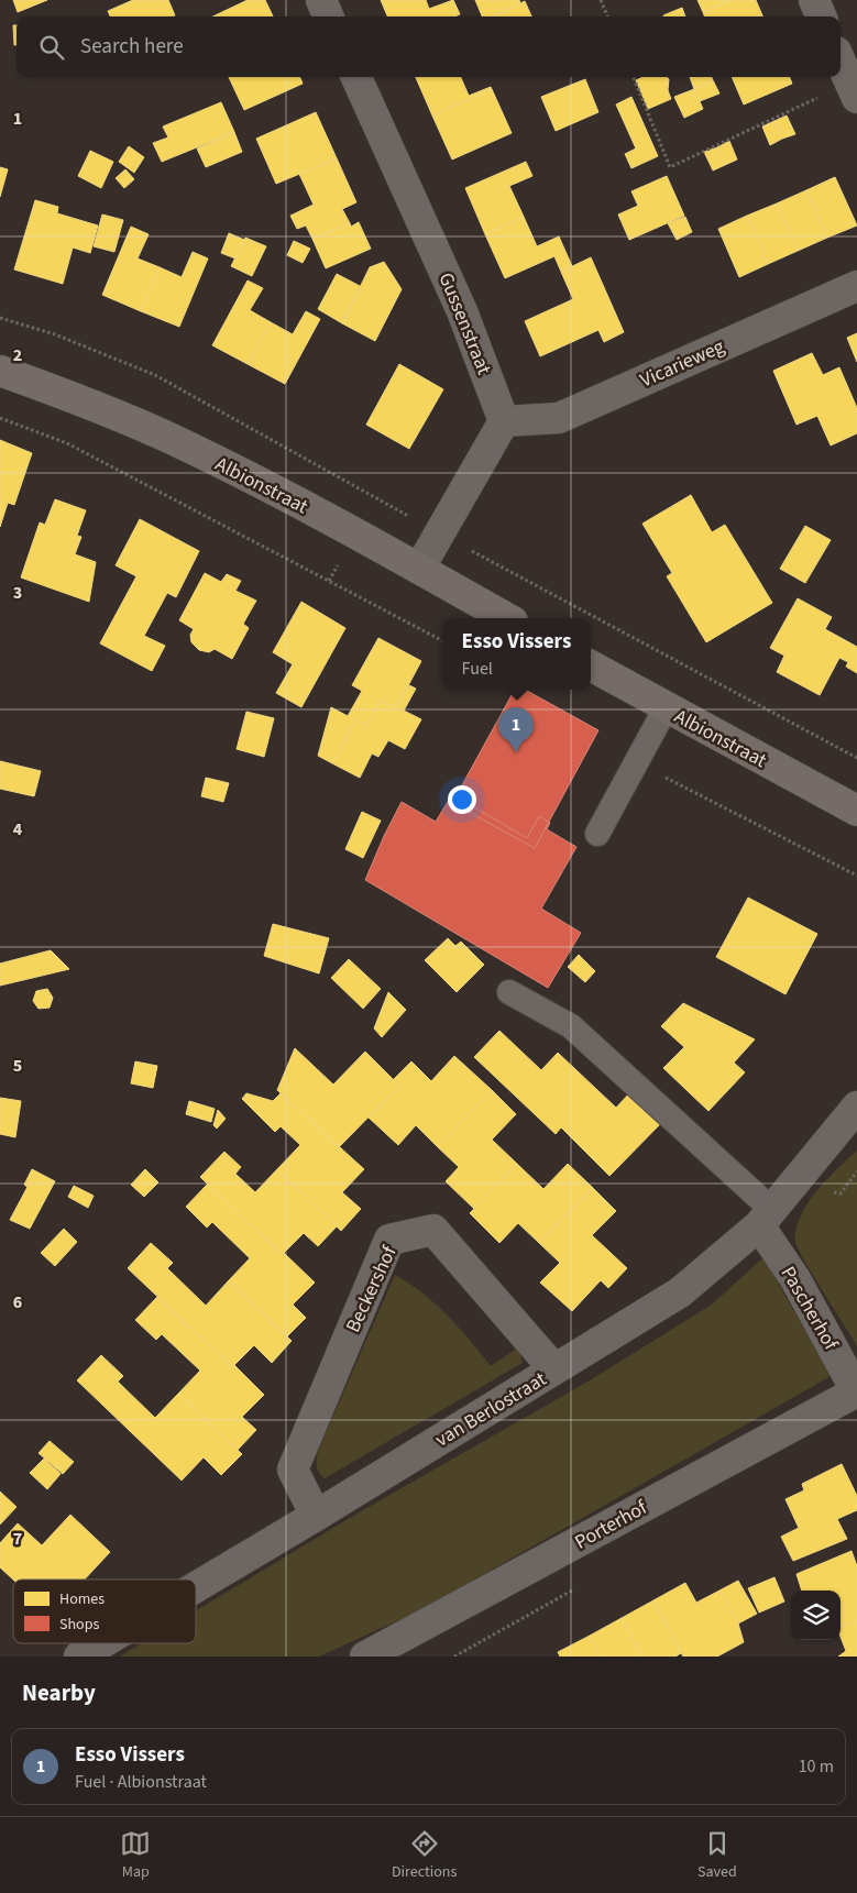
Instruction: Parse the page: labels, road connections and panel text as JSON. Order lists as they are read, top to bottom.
{
  "streets": {
    "street": [
      "Gussenstraat",
      "Vicarieweg",
      "Albionstraat",
      "Beckershof",
      "Pascherhof",
      "van Berlostraat",
      "Porterhof"
    ]
  },
  "crossings": [
    ["Gussenstraat", "Vicarieweg"],
    ["Beckershof", "van Berlostraat"],
    ["Pascherhof", "van Berlostraat"],
    ["Pascherhof", "Porterhof"]
  ],
  "legend": ["Homes", "Shops"],
  "page": {
    "search": "Search here",
    "popup": ["Esso Vissers", "Fuel"],
    "pins": "1",
    "heading": "Nearby",
    "list": [
      {
        "mark": "1",
        "name": "Esso Vissers",
        "note": "Fuel · Albionstraat",
        "value": "10 m"
      }
    ],
    "nav": ["Map", "Directions", "Saved"]
  },
  "grid": {
    "rows": [
      "1",
      "2",
      "3",
      "4",
      "5",
      "6",
      "7"
    ]
  }
}
